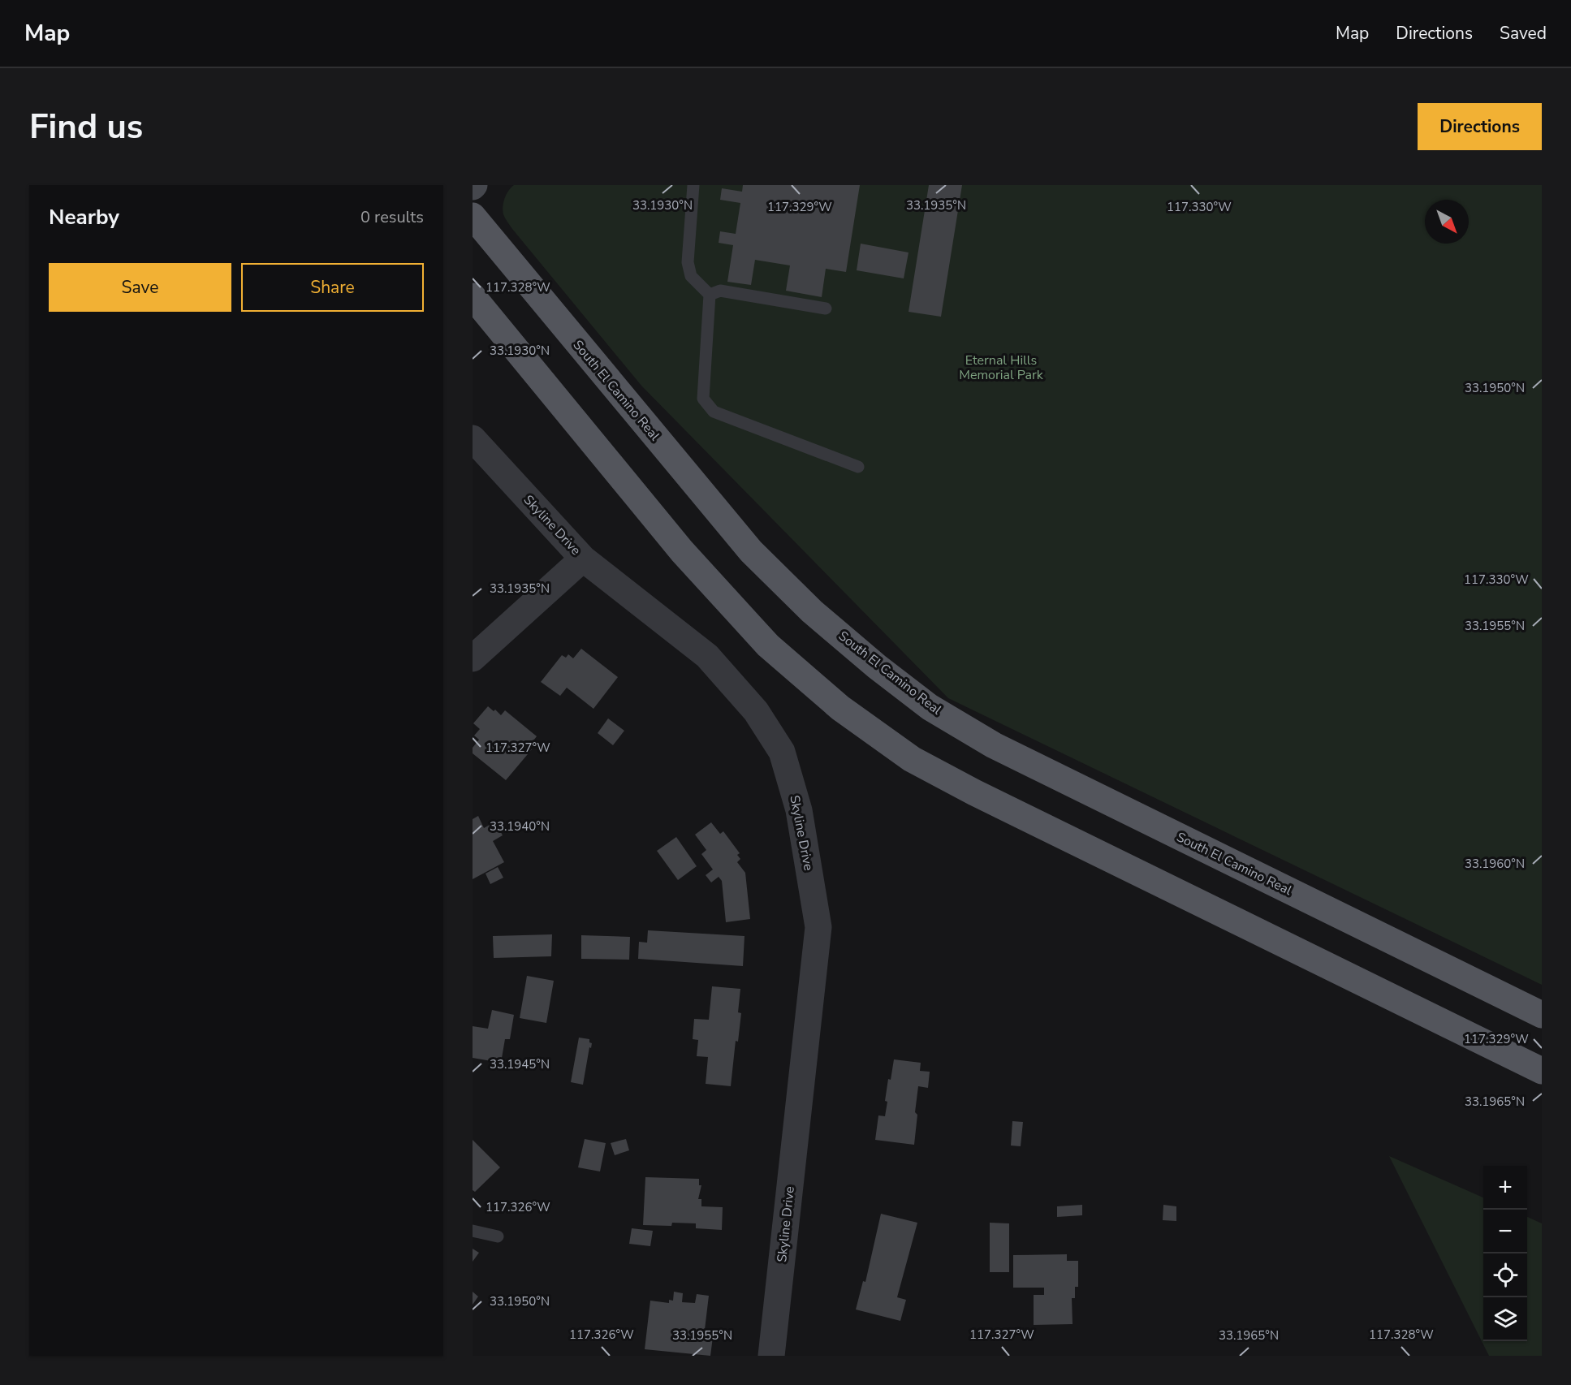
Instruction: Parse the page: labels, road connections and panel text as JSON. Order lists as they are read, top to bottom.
{
  "streets": {
    "main road": ["South El Camino Real"],
    "street": ["Skyline Drive"]
  },
  "parks": ["Eternal Hills Memorial Park"],
  "north": "bottom right",
  "page": {
    "header": "Map",
    "nav": ["Map", "Directions", "Saved"],
    "buttons": [
      "Directions",
      ["Save", "Share"]
    ],
    "title": "Find us",
    "heading": ["Nearby", "0 results"],
    "map_buttons": ["+", "−"]
  },
  "coordinates": [
    "33.1930°N",
    "33.1935°N",
    "117.329°W",
    "117.330°W",
    "117.328°W",
    "33.1950°N",
    "33.1955°N",
    "117.327°W",
    "33.1940°N",
    "33.1960°N",
    "33.1945°N",
    "33.1965°N",
    "117.326°W"
  ]
}
